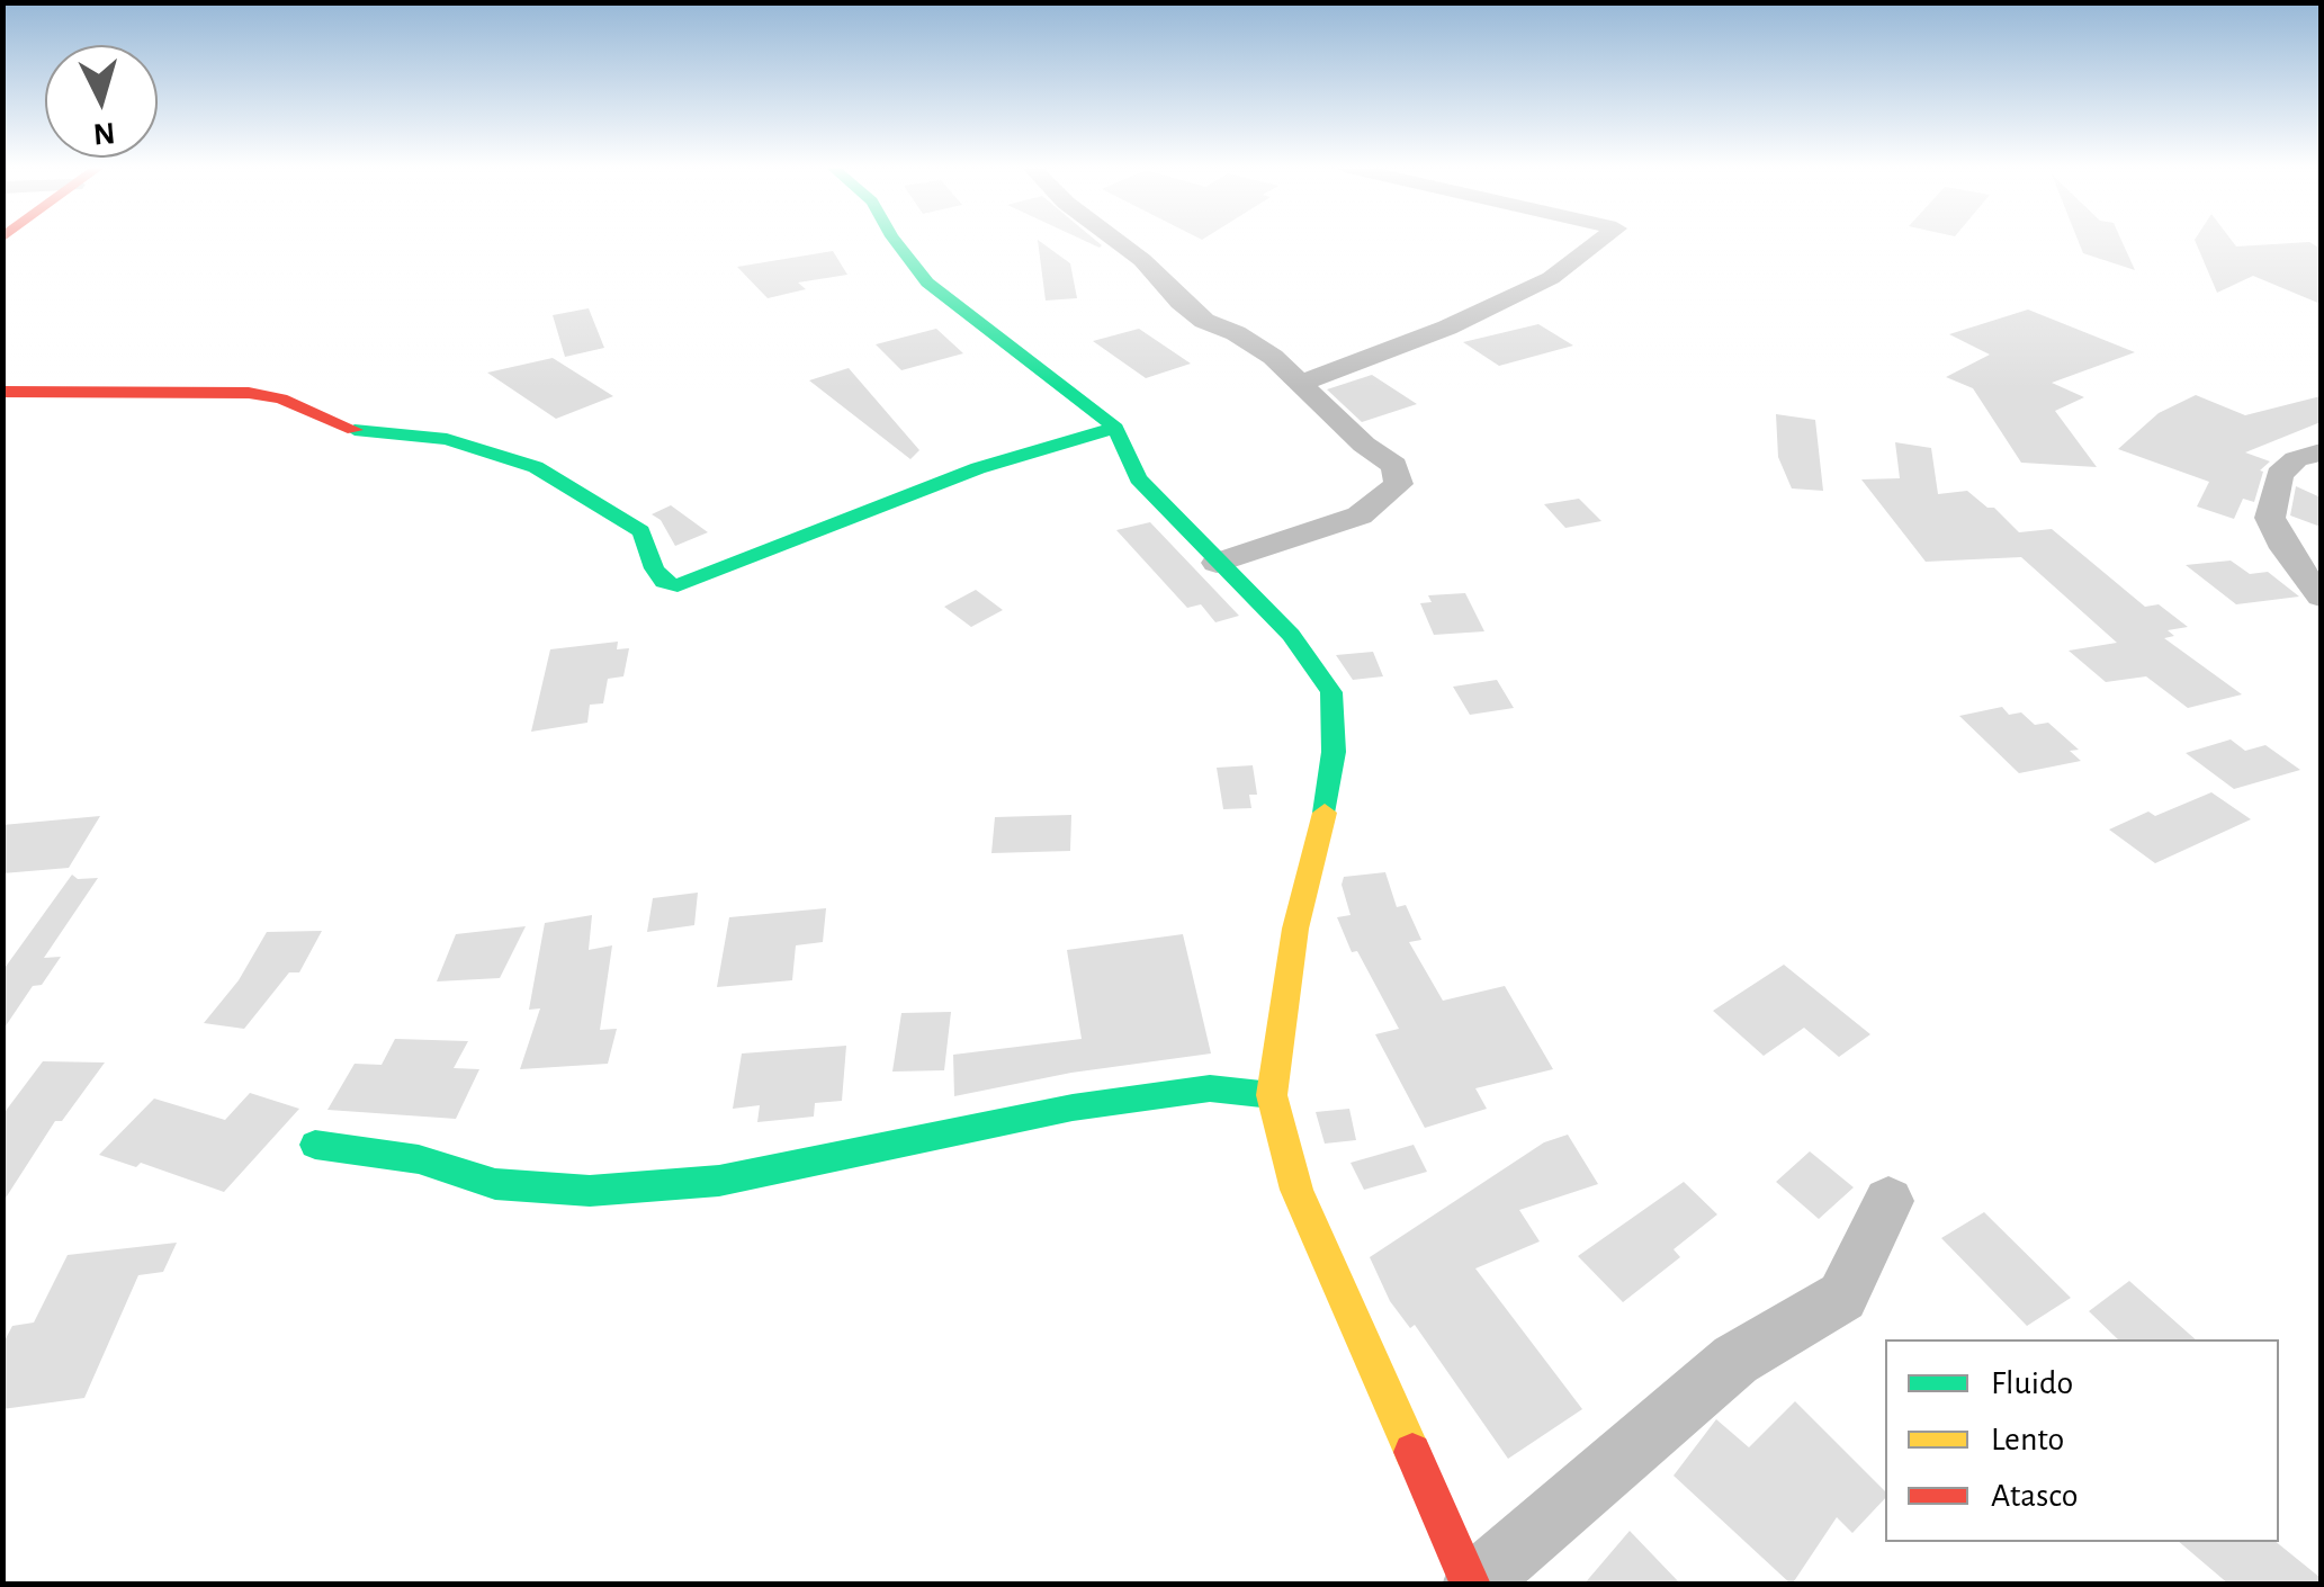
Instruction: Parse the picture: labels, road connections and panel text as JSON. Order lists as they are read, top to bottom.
{
  "legend": ["Fluido", "Lento", "Atasco"],
  "north": "bottom"
}
